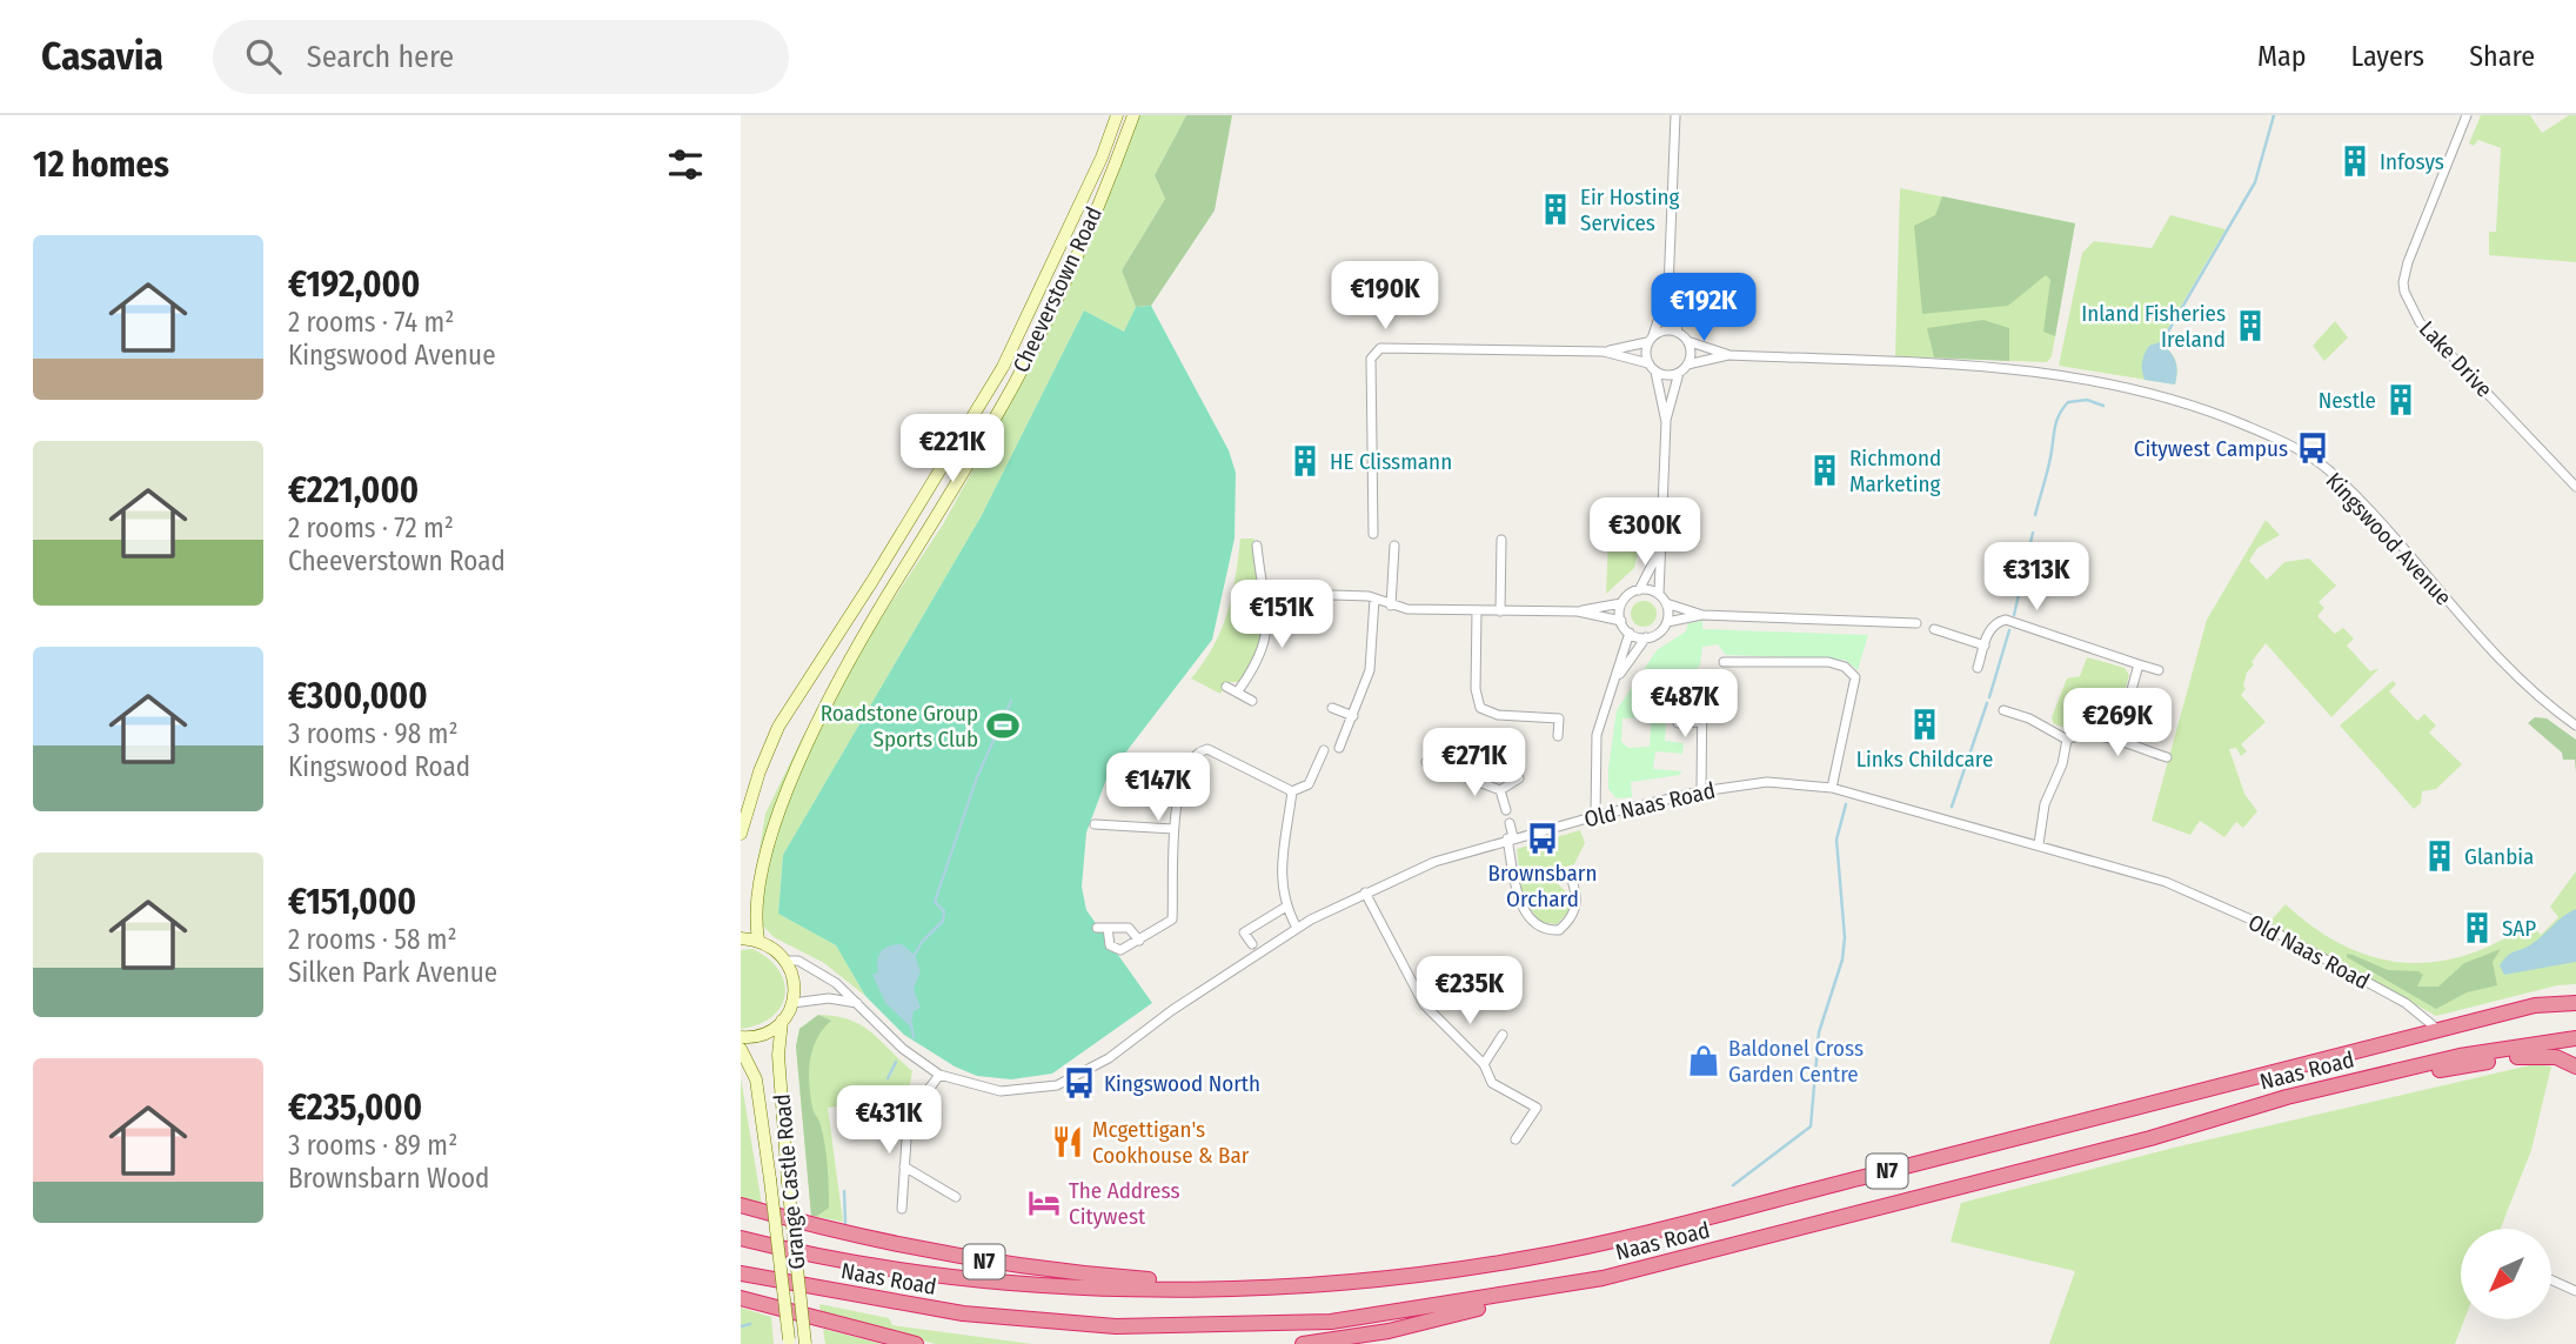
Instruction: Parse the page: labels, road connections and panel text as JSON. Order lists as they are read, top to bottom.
{
  "streets": {
    "highway": ["Naas Road", "N7"],
    "main road": ["Cheeverstown Road", "Grange Castle Road"],
    "street": ["Lake Drive", "Kingswood Avenue", "Old Naas Road"]
  },
  "crossings": [
    ["Old Naas Road", "Naas Road"],
    ["Naas Road", "N7"]
  ],
  "places": {
    "building": [
      "Infosys",
      "Eir Hosting Services",
      "Inland Fisheries Ireland",
      "Nestle",
      "HE Clissmann",
      "Richmond Marketing",
      "Links Childcare",
      "Glanbia",
      "SAP"
    ],
    "bus stop": ["Citywest Campus", "Brownsbarn Orchard", "Kingswood North"],
    "sports": ["Roadstone Group Sports Club"],
    "shop": ["Baldonel Cross Garden Centre"],
    "restaurant": ["Mcgettigan's Cookhouse & Bar"],
    "hotel": ["The Address Citywest"]
  },
  "north": "bottom left",
  "page": {
    "header": "Casavia",
    "search": "Search here",
    "nav": ["Map", "Layers", "Share"],
    "heading": "12 homes",
    "list": [
      {
        "name": "€192,000",
        "note": "2 rooms · 74 m² · Kingswood Avenue"
      },
      {
        "name": "€221,000",
        "note": "2 rooms · 72 m² · Cheeverstown Road"
      },
      {
        "name": "€300,000",
        "note": "3 rooms · 98 m² · Kingswood Road"
      },
      {
        "name": "€151,000",
        "note": "2 rooms · 58 m² · Silken Park Avenue"
      },
      {
        "name": "€235,000",
        "note": "3 rooms · 89 m² · Brownsbarn Wood"
      }
    ],
    "price": [
      "€190K",
      "€192K",
      "€221K",
      "€300K",
      "€313K",
      "€151K",
      "€487K",
      "€269K",
      "€271K",
      "€147K",
      "€235K",
      "€431K"
    ]
  }
}
